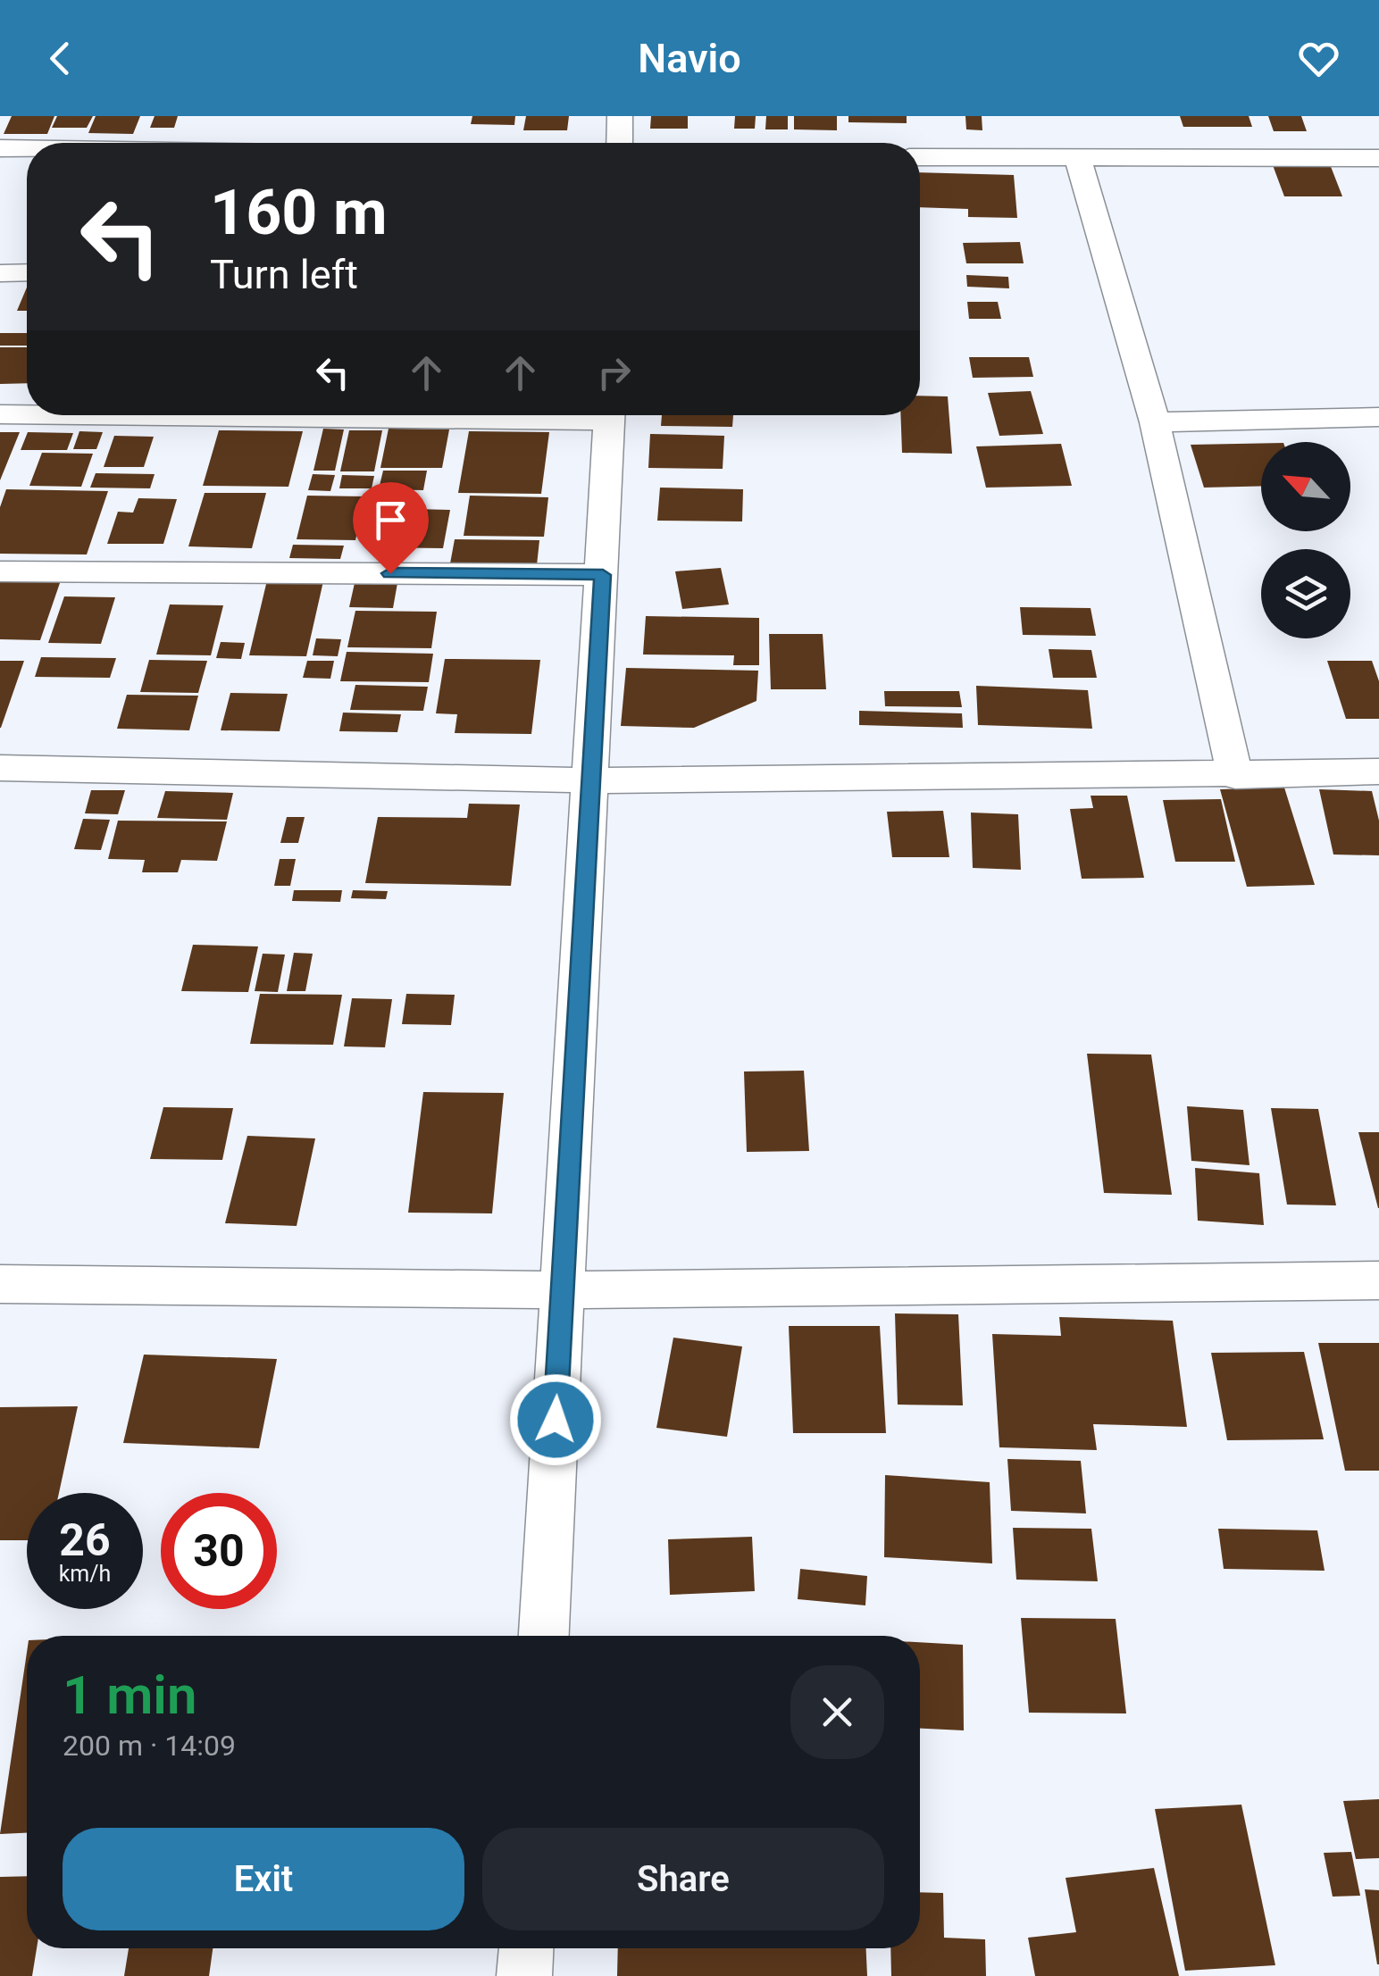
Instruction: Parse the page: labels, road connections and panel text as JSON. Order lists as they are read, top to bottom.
{
  "north": "top left",
  "page": {
    "header": "Navio",
    "turn": ["160 m", "Turn left"],
    "speed": "26 km/h",
    "limit": "30",
    "heading": ["1 min", "200 m · 14:09"],
    "buttons": ["Exit", "Share"]
  }
}
